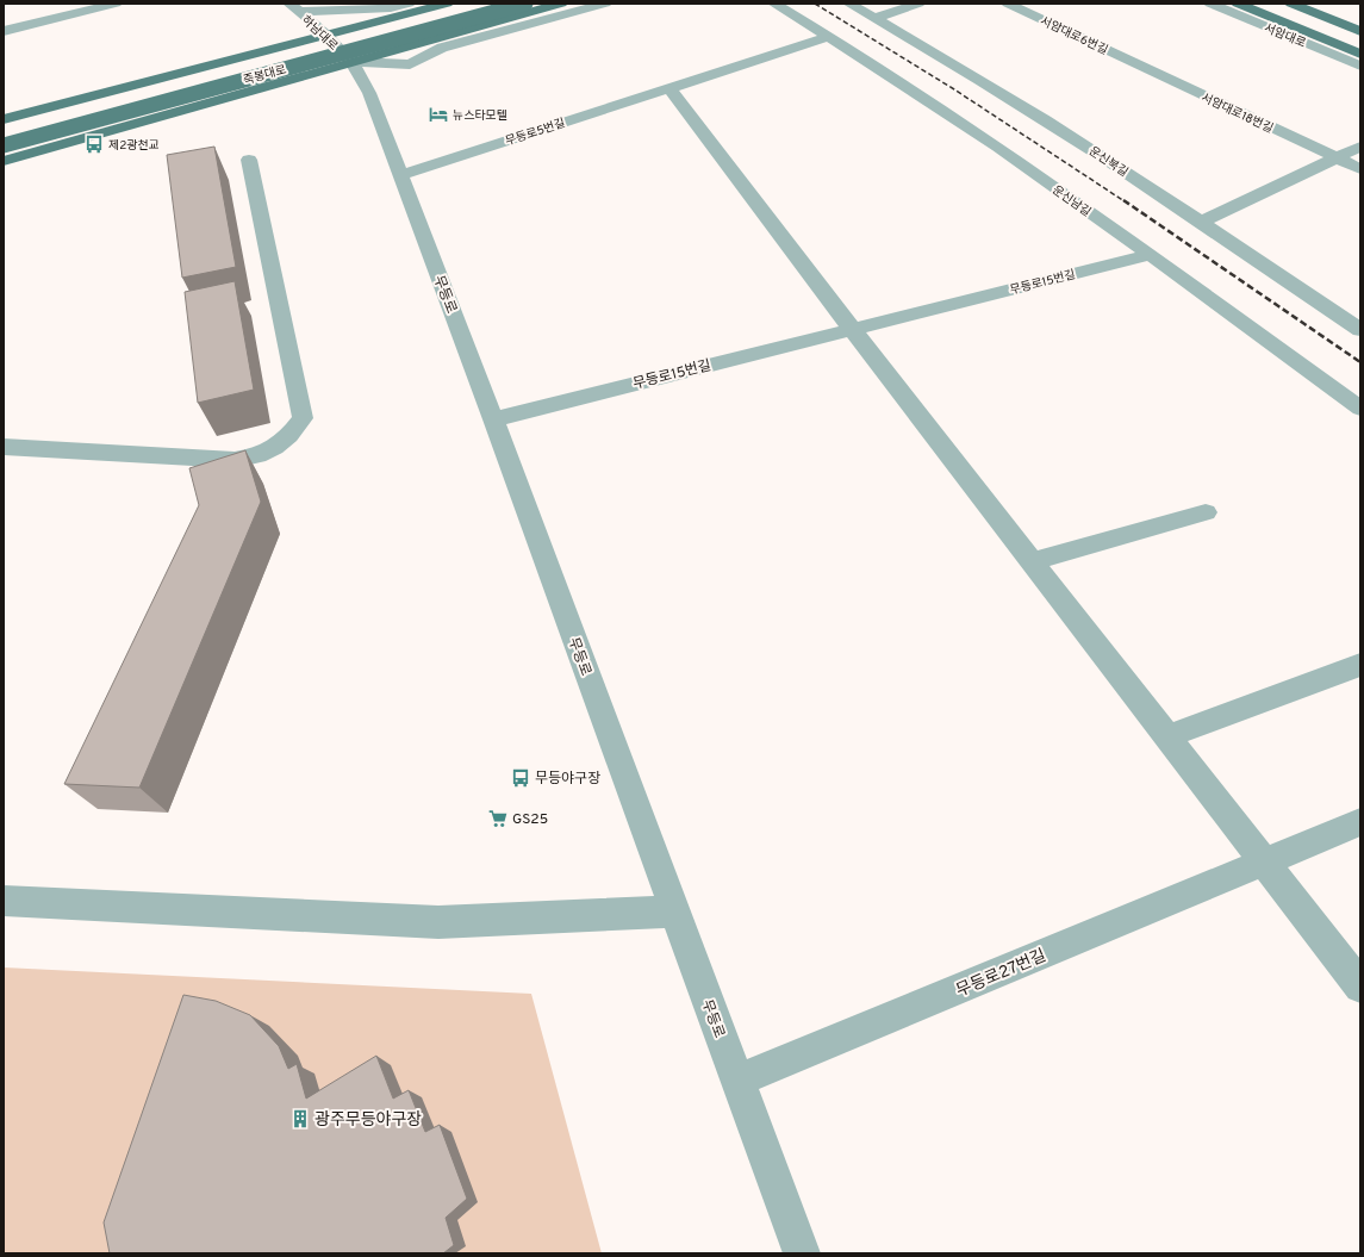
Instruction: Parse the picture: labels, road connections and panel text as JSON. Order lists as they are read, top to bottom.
{
  "streets": {
    "main road": ["죽봉대로"],
    "street": [
      "하남대로",
      "서암대로6번길",
      "서암대로",
      "서암대로18번길",
      "무등로5번길",
      "운신북길",
      "운신남길",
      "무등로15번길",
      "무등로",
      "무등로27번길"
    ]
  },
  "crossings": [
    ["하남대로", "무등로"],
    ["서암대로6번길", "서암대로18번길"],
    ["무등로5번길", "운신남길"],
    ["무등로5번길", "무등로"],
    ["운신남길", "무등로15번길"],
    ["무등로15번길", "무등로"],
    ["무등로", "무등로27번길"]
  ],
  "places": {
    "hotel": ["뉴스타모텔"],
    "bus stop": ["제2광천교", "무등야구장"],
    "supermarket": ["GS25"],
    "building": ["광주무등야구장"]
  }
}
